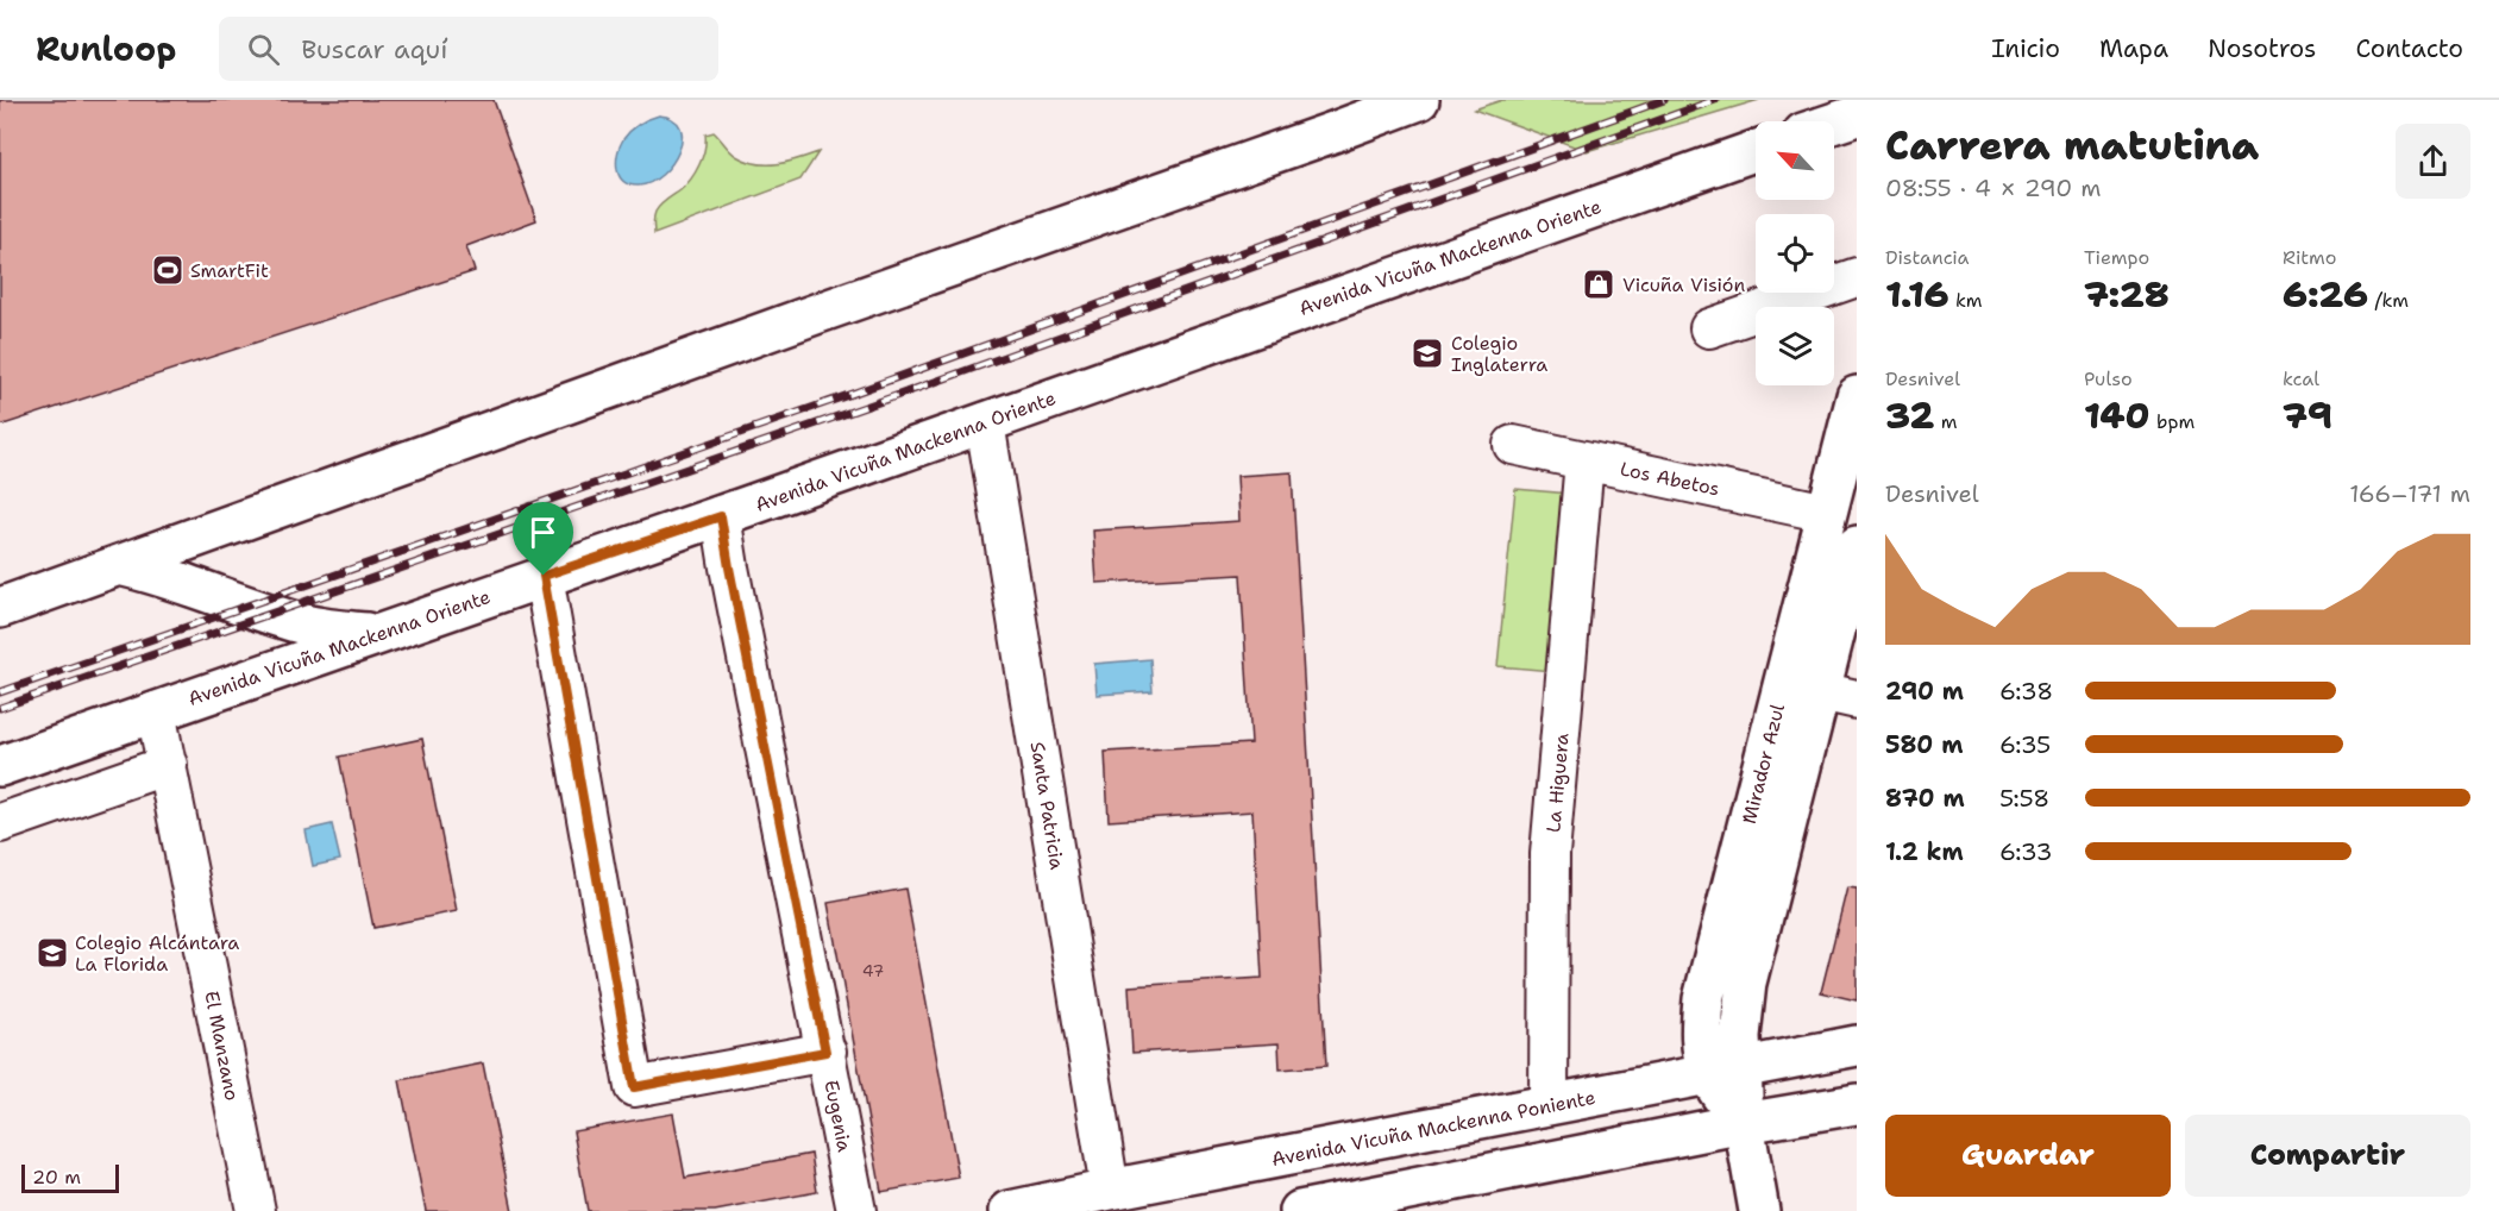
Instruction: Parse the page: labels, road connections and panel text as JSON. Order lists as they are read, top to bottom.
{
  "streets": {
    "main road": ["Avenida Vicuña Mackenna Oriente", "Mirador Azul", "Avenida Vicuña Mackenna Poniente"],
    "street": [
      "Los Abetos",
      "La Higuera",
      "Santa Patricia",
      "El Manzano",
      "Eugenia"
    ]
  },
  "crossings": [
    ["Avenida Vicuña Mackenna Oriente", "Santa Patricia"],
    ["Avenida Vicuña Mackenna Oriente", "El Manzano"],
    ["Avenida Vicuña Mackenna Oriente", "Eugenia"],
    ["Los Abetos", "Mirador Azul"],
    ["Los Abetos", "La Higuera"],
    ["Mirador Azul", "Avenida Vicuña Mackenna Poniente"],
    ["La Higuera", "Avenida Vicuña Mackenna Poniente"],
    ["Santa Patricia", "Avenida Vicuña Mackenna Poniente"]
  ],
  "places": {
    "sports": ["SmartFit"],
    "shop": ["Vicuña Visión"],
    "school or university": ["Colegio Inglaterra", "Colegio Alcántara La Florida"]
  },
  "house_numbers": ["47"],
  "scale_bar": "20 m",
  "north": "top left",
  "page": {
    "header": "Runloop",
    "search": "Buscar aquí",
    "nav": [
      "Inicio",
      "Mapa",
      "Nosotros",
      "Contacto"
    ],
    "heading": ["Carrera matutina", "08:55 · 4 × 290 m"],
    "stats": [
      ["Distancia", "1.16 km"],
      ["Tiempo", "7:28"],
      ["Ritmo", "6:26 /km"],
      ["Desnivel", "32 m"],
      ["Pulso", "140 bpm"],
      ["kcal", "79"]
    ],
    "chart": ["Desnivel", "166–171 m"],
    "list": [
      {
        "name": "290 m",
        "note": "6:38"
      },
      {
        "name": "580 m",
        "note": "6:35"
      },
      {
        "name": "870 m",
        "note": "5:58"
      },
      {
        "name": "1.2 km",
        "note": "6:33"
      }
    ],
    "buttons": ["Guardar", "Compartir"],
    "scale": "20 m"
  }
}
